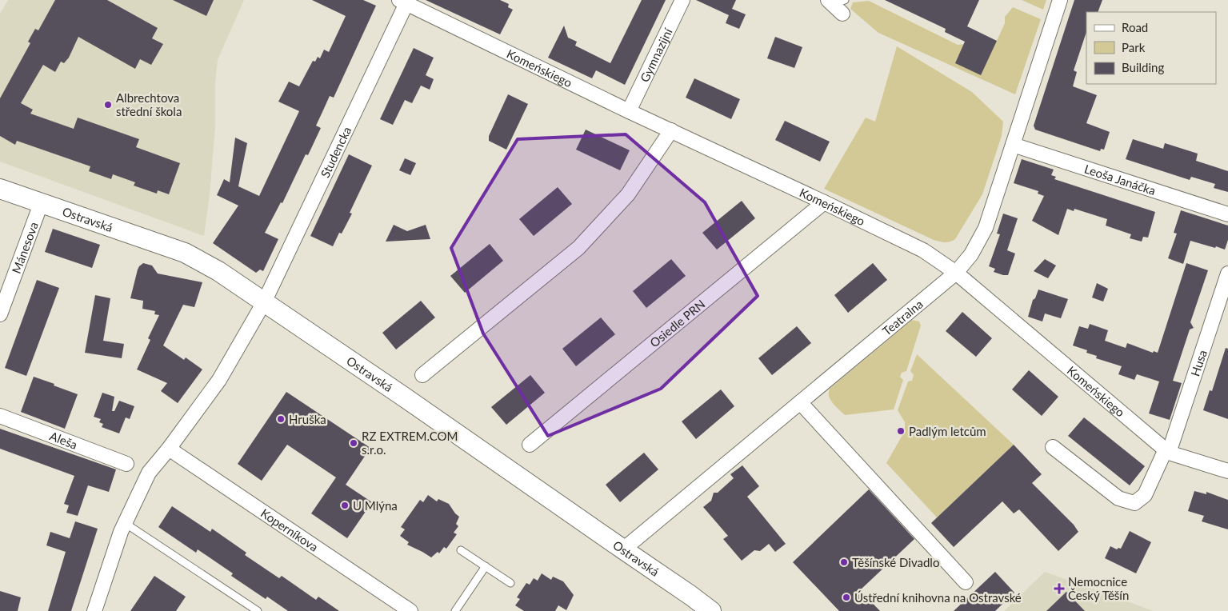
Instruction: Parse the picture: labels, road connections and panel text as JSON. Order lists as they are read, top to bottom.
{
  "streets": {
    "street": [
      "Gymnazijní",
      "Komeńskiego",
      "Studencka",
      "Leoša Janáčka",
      "Ostravská",
      "Mánesova",
      "Teatralna",
      "Osiedle PRN",
      "Husa",
      "Aleša",
      "Koperníkova"
    ]
  },
  "crossings": [
    ["Gymnazijní", "Komeńskiego"],
    ["Komeńskiego", "Studencka"],
    ["Komeńskiego", "Teatralna"],
    ["Komeńskiego", "Osiedle PRN"],
    ["Komeńskiego", "Husa"],
    ["Studencka", "Ostravská"],
    ["Leoša Janáčka", "Teatralna"],
    ["Ostravská", "Mánesova"],
    ["Ostravská", "Teatralna"]
  ],
  "places": {
    "other": [
      "Albrechtova střední škola",
      "Hruška",
      "Padlým letcům",
      "RZ EXTREM.COM s.r.o.",
      "U Mlýna",
      "Těšínské Divadlo",
      "Ústřední knihovna na Ostravské"
    ],
    "health": ["Nemocnice Český Těšín"]
  },
  "legend": ["Road", "Park", "Building"]
}
